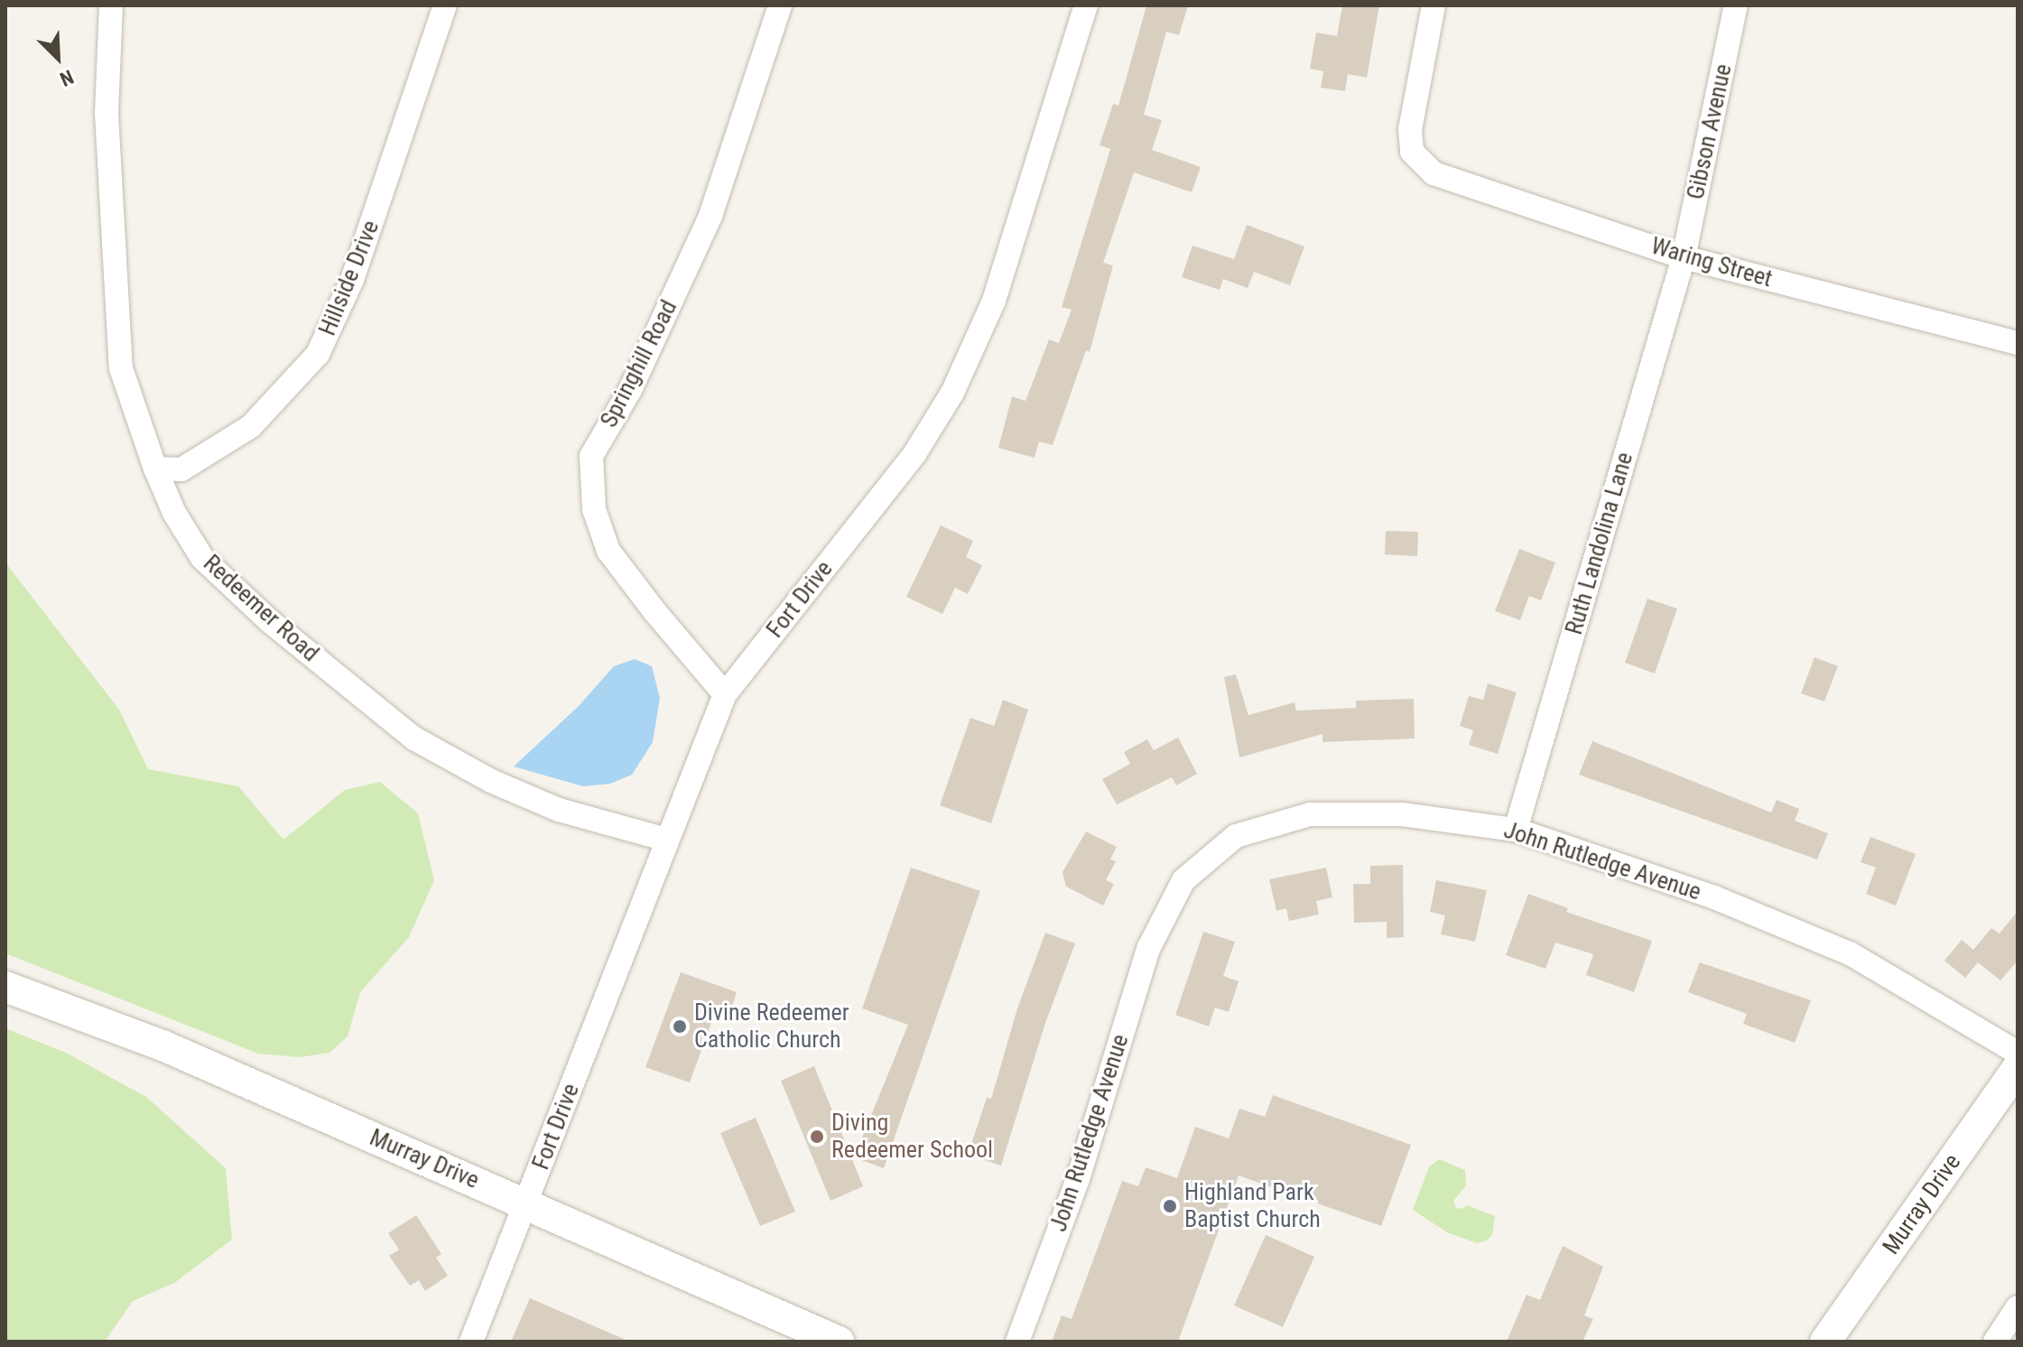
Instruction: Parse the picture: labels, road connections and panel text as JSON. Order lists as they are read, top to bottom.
{
  "streets": {
    "street": [
      "Gibson Avenue",
      "Waring Street",
      "Hillside Drive",
      "Springhill Road",
      "Ruth Landolina Lane",
      "Fort Drive",
      "Redeemer Road",
      "John Rutledge Avenue",
      "Murray Drive"
    ]
  },
  "crossings": [
    ["Gibson Avenue", "Waring Street"],
    ["Gibson Avenue", "Ruth Landolina Lane"],
    ["Waring Street", "Ruth Landolina Lane"],
    ["Hillside Drive", "Redeemer Road"],
    ["Springhill Road", "Fort Drive"],
    ["Ruth Landolina Lane", "John Rutledge Avenue"],
    ["Fort Drive", "Redeemer Road"],
    ["Fort Drive", "Murray Drive"]
  ],
  "places": ["Divine Redeemer Catholic Church", "Diving Redeemer School", "Highland Park Baptist Church"],
  "north": "bottom right"
}
